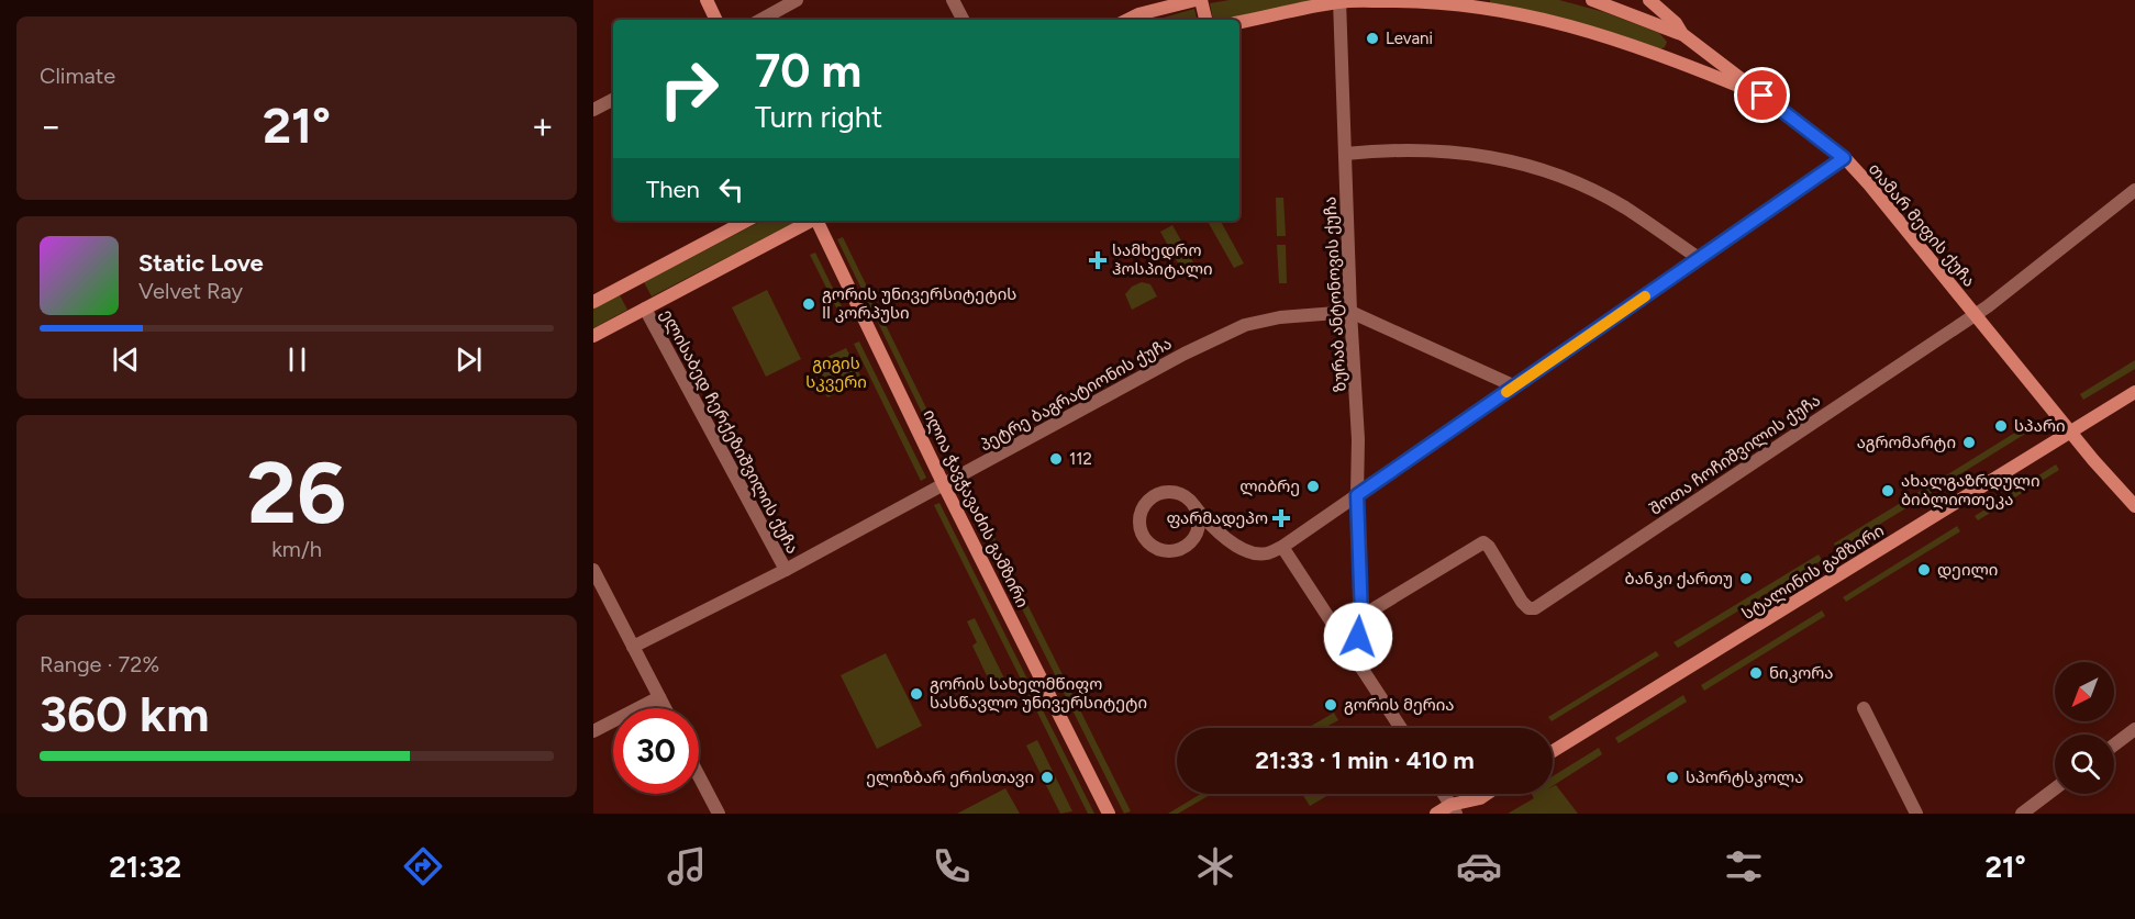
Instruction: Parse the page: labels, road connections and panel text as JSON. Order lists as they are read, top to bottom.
{
  "streets": {
    "street": [
      "თამარ მეფის ქუჩა",
      "ზურაბ ანტონოვის ქუჩა",
      "პეტრე ბაგრატიონის ქუჩა",
      "ელისაბედ ჩერქეზიშვილის ქუჩა",
      "შოთა ჩოჩიშვილის ქუჩა",
      "ილია ჭავჭავაძის გამზირი",
      "სტალინის გამზირი"
    ]
  },
  "crossings": [
    ["თამარ მეფის ქუჩა", "შოთა ჩოჩიშვილის ქუჩა"],
    ["თამარ მეფის ქუჩა", "სტალინის გამზირი"],
    ["ზურაბ ანტონოვის ქუჩა", "პეტრე ბაგრატიონის ქუჩა"],
    ["ზურაბ ანტონოვის ქუჩა", "შოთა ჩოჩიშვილის ქუჩა"],
    ["პეტრე ბაგრატიონის ქუჩა", "ელისაბედ ჩერქეზიშვილის ქუჩა"],
    ["პეტრე ბაგრატიონის ქუჩა", "ილია ჭავჭავაძის გამზირი"]
  ],
  "parks": ["გიგის სკვერი"],
  "places": {
    "other": [
      "Levani",
      "გორის უნივერსიტეტის II კორპუსი",
      "სპარი",
      "აგრომარტი",
      "112",
      "ლიბრე",
      "ახალგაზრდული ბიბლიოთეკა",
      "დეილი",
      "ბანკი ქართუ",
      "ნიკორა",
      "გორის სახელმწიფო სასწავლო უნივერსიტეტი",
      "გორის მერია",
      "ელიზბარ ერისთავი",
      "სპორტსკოლა"
    ],
    "health": ["სამხედრო ჰოსპიტალი", "ფარმადეპო"]
  },
  "north": "bottom left",
  "page": {
    "tile": [
      "Climate",
      ["26", "km/h"],
      ["Range · 72%", "360 km"]
    ],
    "turn": ["70 m", "Turn right"],
    "heat": ["−", "21°", "+"],
    "then": "Then",
    "song": ["Static Love", "Velvet Ray"],
    "limit": "30",
    "trip": "21:33 · 1 min · 410 m",
    "tabs": ["21:32", "21°"]
  }
}
